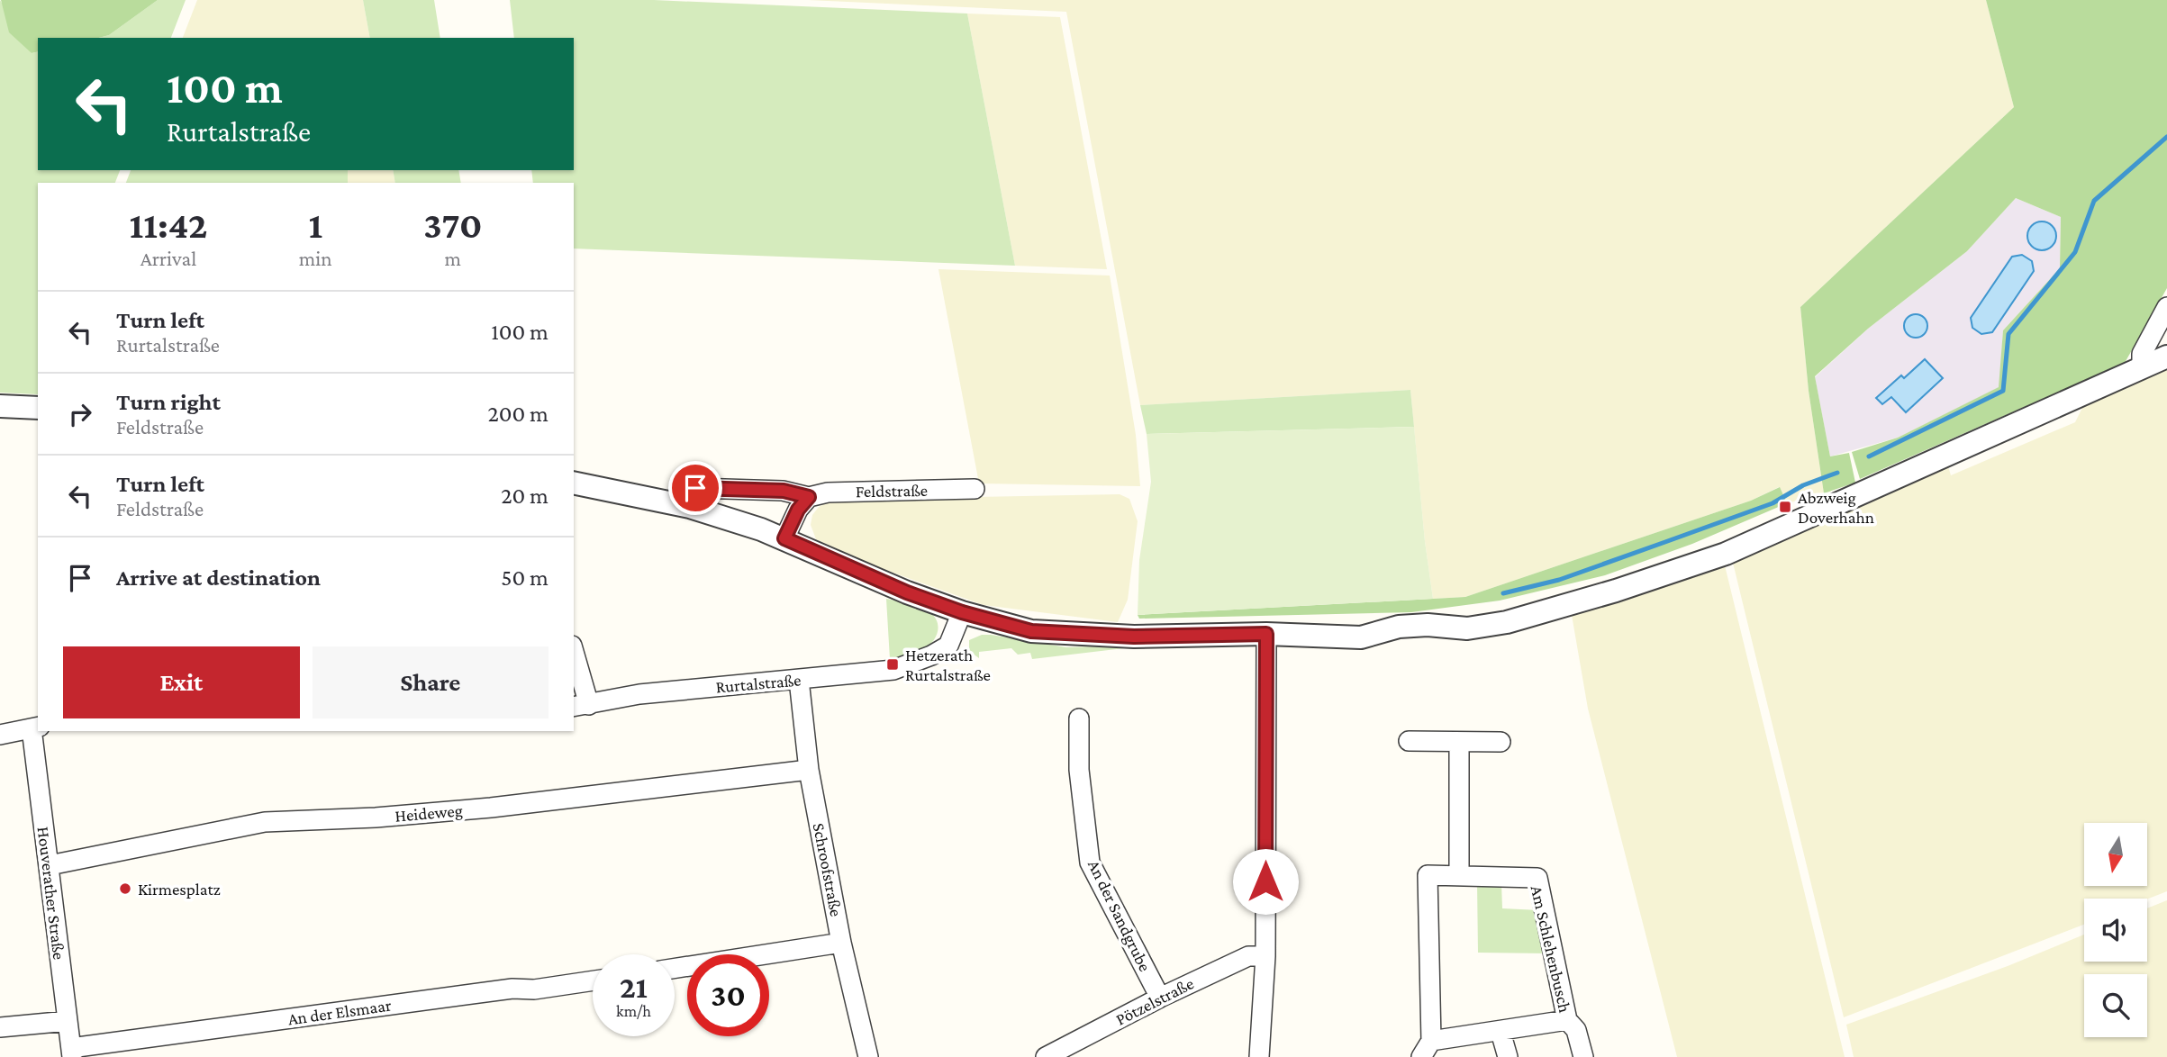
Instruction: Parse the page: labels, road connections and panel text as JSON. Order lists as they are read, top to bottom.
{
  "streets": {
    "street": [
      "Feldstraße",
      "Rurtalstraße",
      "Heideweg",
      "Schroofstraße",
      "Houverather Straße",
      "An der Sandgrube",
      "Am Schlehenbusch",
      "Pötzelstraße",
      "An der Elsmaar"
    ]
  },
  "crossings": [
    ["Rurtalstraße", "Schroofstraße"],
    ["Heideweg", "Schroofstraße"],
    ["Heideweg", "Houverather Straße"],
    ["Houverather Straße", "An der Elsmaar"],
    ["An der Sandgrube", "Pötzelstraße"]
  ],
  "places": {
    "transit": ["Abzweig Doverhahn", "Hetzerath Rurtalstraße"],
    "other": ["Kirmesplatz"]
  },
  "north": "bottom",
  "page": {
    "turn": ["100 m", "Rurtalstraße"],
    "eta": [
      "11:42",
      "Arrival",
      "1",
      "min",
      "370",
      "m"
    ],
    "list": [
      {
        "name": "Turn left",
        "note": "Rurtalstraße",
        "value": "100 m"
      },
      {
        "name": "Turn right",
        "note": "Feldstraße",
        "value": "200 m"
      },
      {
        "name": "Turn left",
        "note": "Feldstraße",
        "value": "20 m"
      },
      {
        "name": "Arrive at destination",
        "value": "50 m"
      }
    ],
    "buttons": ["Exit", "Share"],
    "speed": "21 km/h",
    "limit": "30"
  }
}
